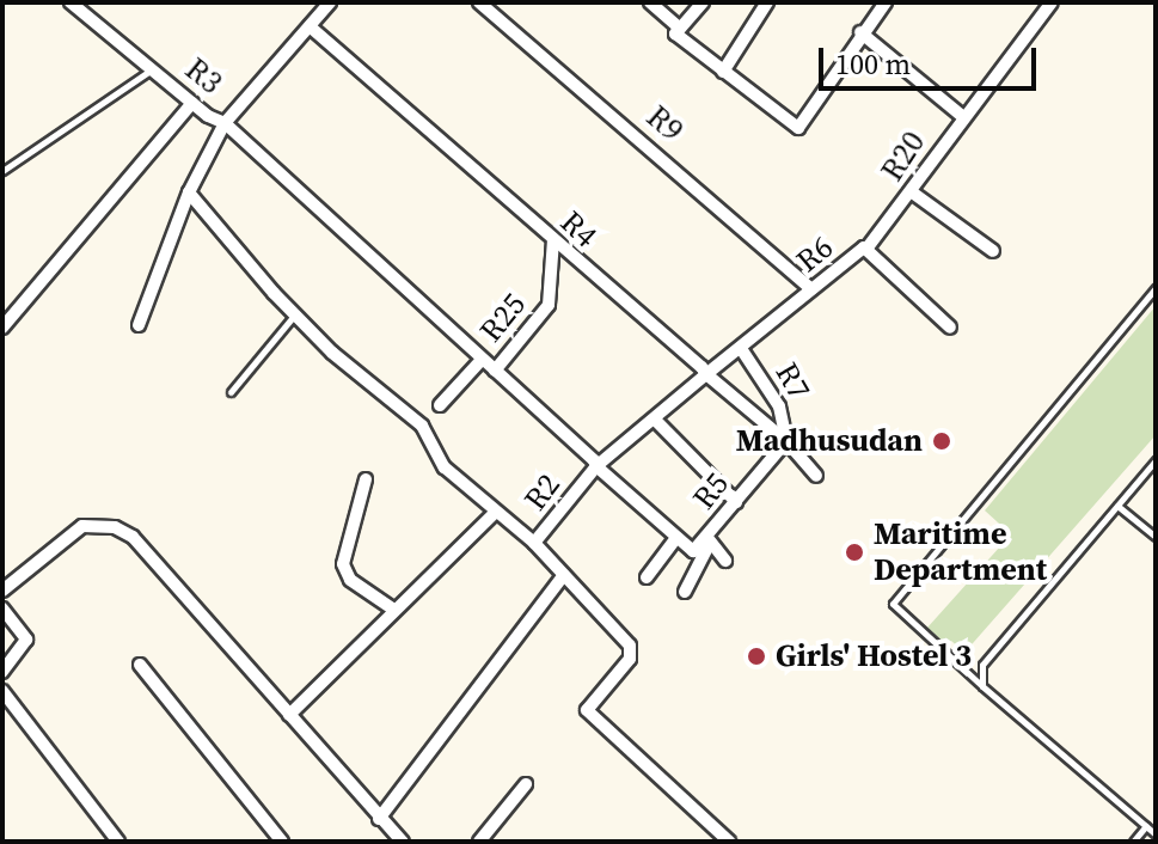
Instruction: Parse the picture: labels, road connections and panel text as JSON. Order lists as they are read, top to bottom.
{
  "streets": {
    "street": [
      "R3",
      "R9",
      "R20",
      "R4",
      "R6",
      "R25",
      "R7",
      "R5",
      "R2"
    ]
  },
  "crossings": [
    ["R3", "R4"],
    ["R3", "R2"],
    ["R9", "R6"],
    ["R20", "R6"],
    ["R4", "R6"],
    ["R4", "R25"],
    ["R6", "R7"],
    ["R25", "R2"],
    ["R7", "R5"],
    ["R5", "R2"]
  ],
  "places": ["Madhusudan", "Maritime Department", "Girls' Hostel 3"],
  "scale_bar": "100 m"
}
